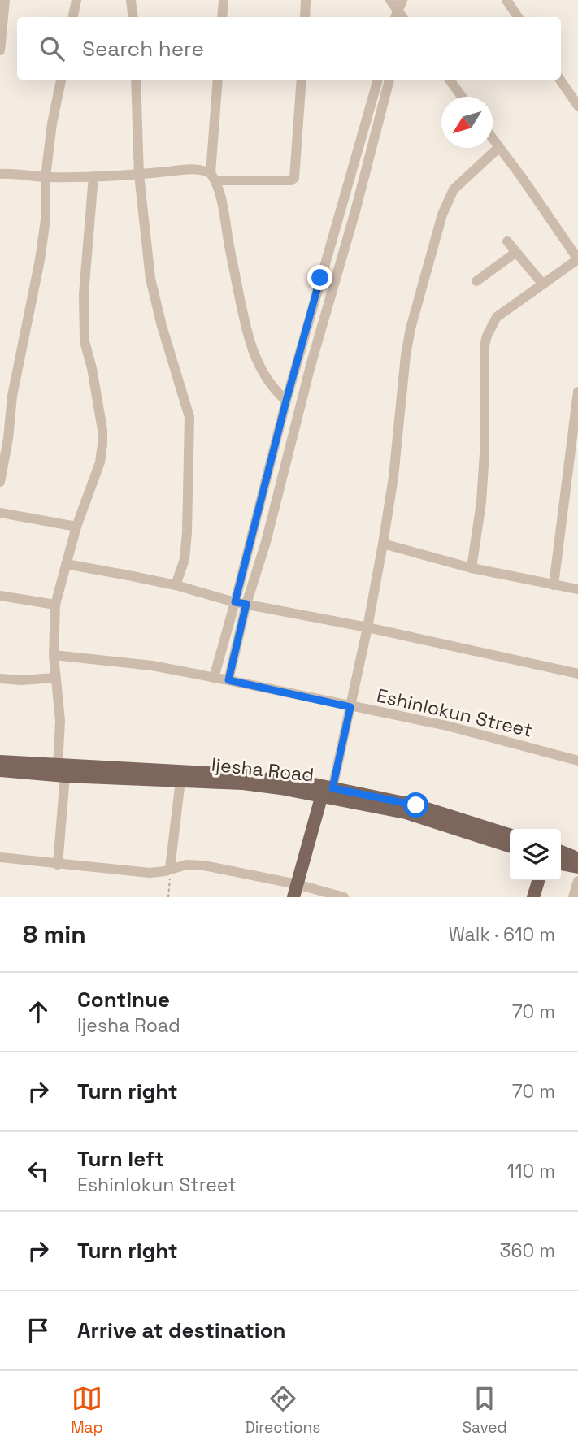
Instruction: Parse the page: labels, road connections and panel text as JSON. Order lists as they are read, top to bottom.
{
  "streets": {
    "main road": ["Ijesha Road"],
    "street": ["Eshinlokun Street"]
  },
  "north": "bottom left",
  "page": {
    "search": "Search here",
    "heading": ["8 min", "Walk · 610 m"],
    "list": [
      ["Continue", "Ijesha Road", "70 m"],
      ["Turn right", "70 m"],
      ["Turn left", "Eshinlokun Street", "110 m"],
      ["Turn right", "360 m"],
      "Arrive at destination"
    ],
    "nav": ["Map", "Directions", "Saved"]
  }
}
